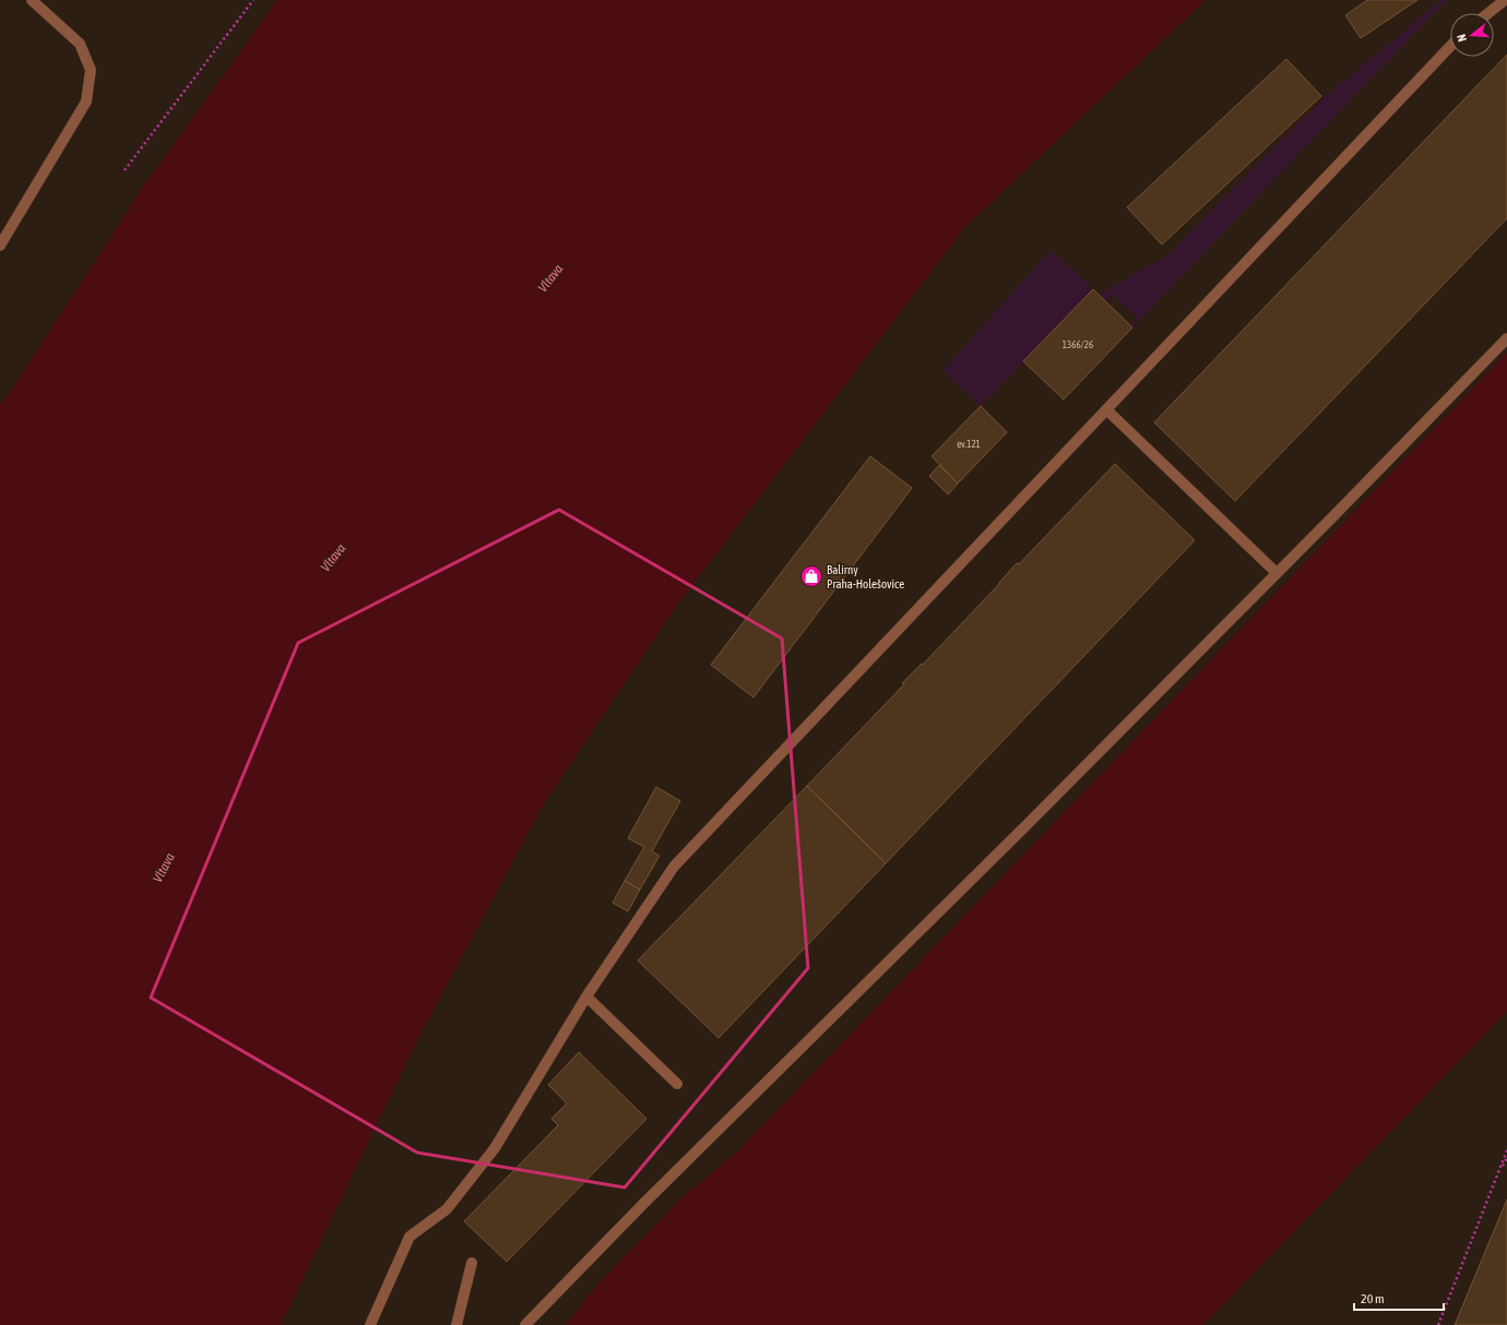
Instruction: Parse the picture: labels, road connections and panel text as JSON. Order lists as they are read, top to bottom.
{
  "water": ["Vltava"],
  "places": {
    "shop": ["Balírny Praha-Holešovice"]
  },
  "house_numbers": ["1366/26", "ev.121"],
  "scale_bar": "20 m",
  "north": "left"
}
